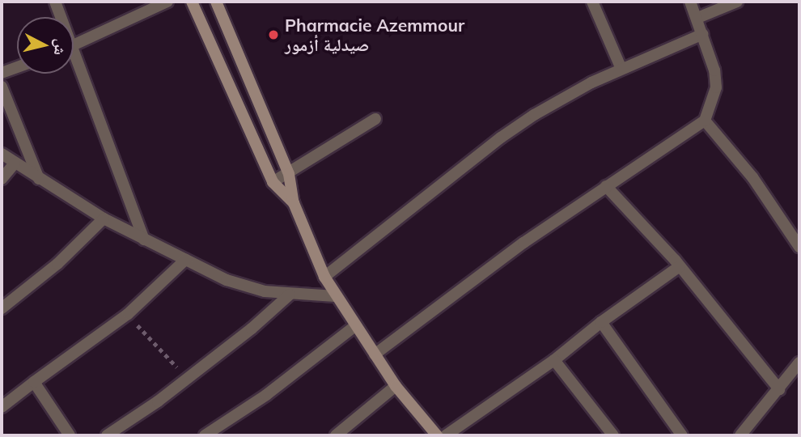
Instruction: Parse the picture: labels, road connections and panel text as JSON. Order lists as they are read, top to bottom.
{
  "places": ["Pharmacie Azemmour صيدلية أزمور"],
  "north": "right"
}
